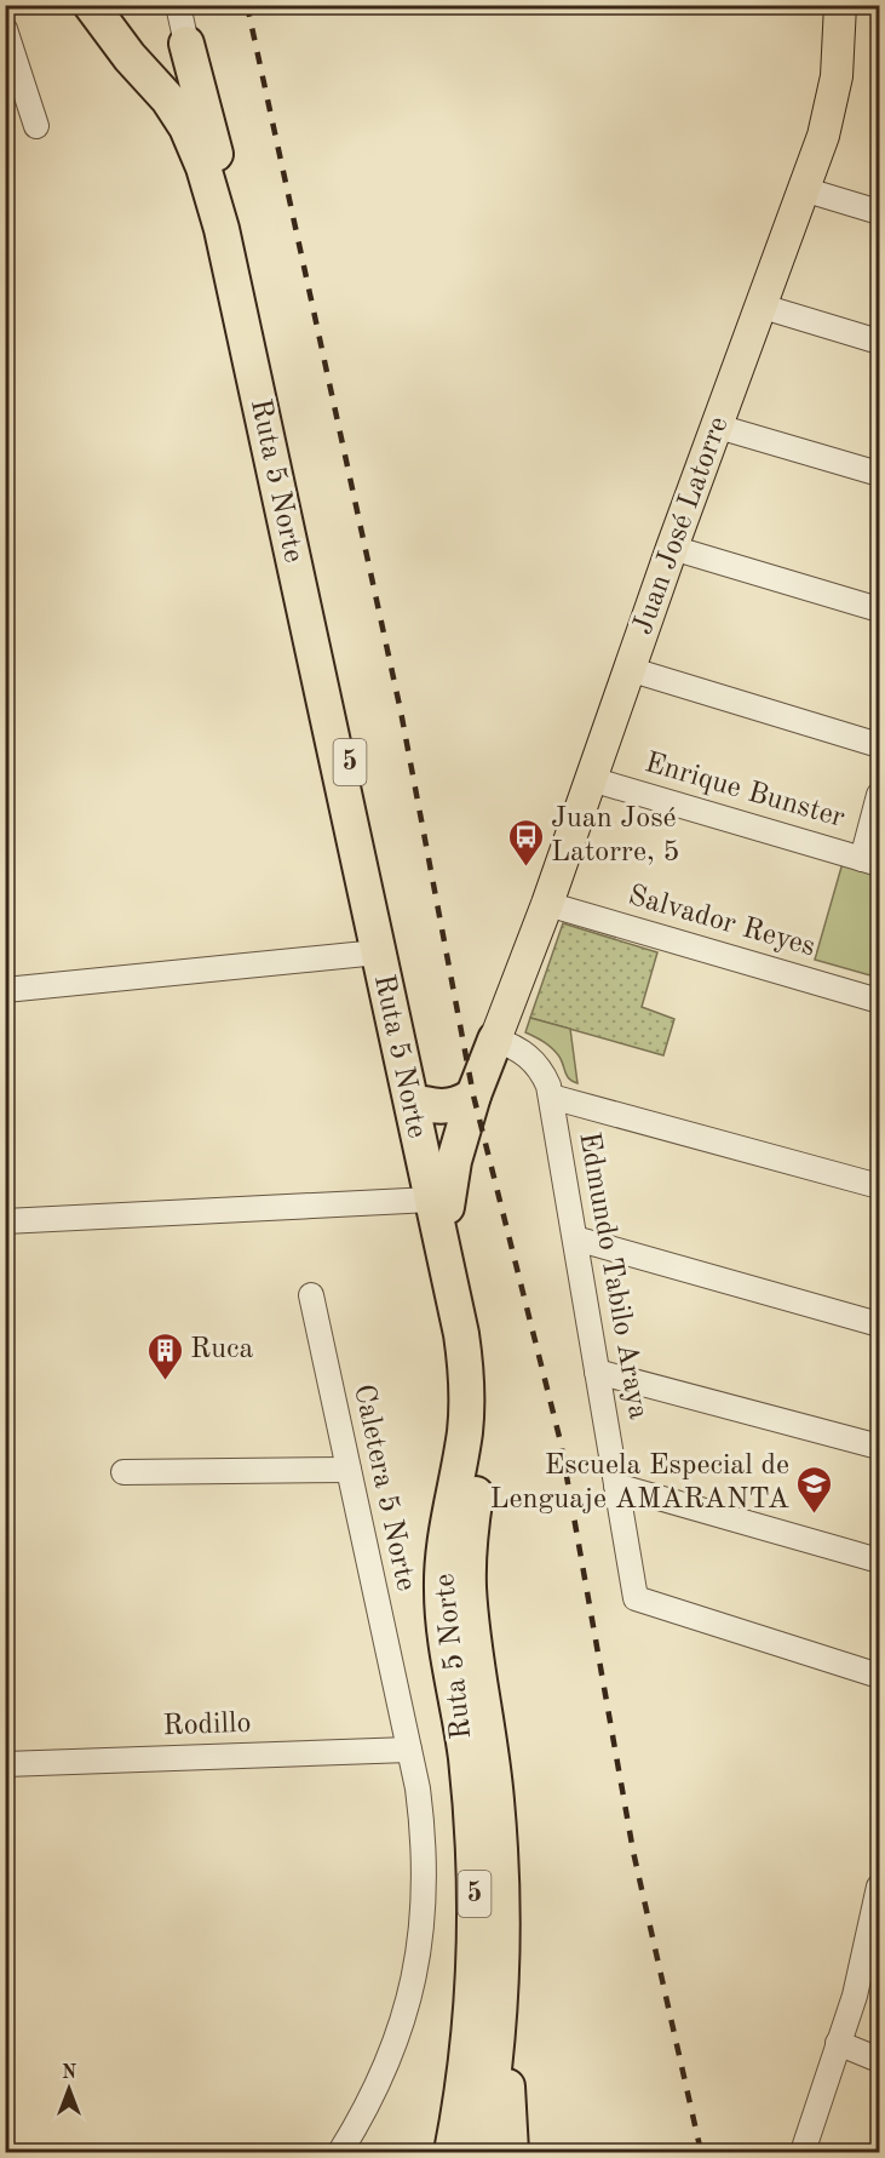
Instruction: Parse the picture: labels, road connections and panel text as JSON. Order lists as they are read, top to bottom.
{
  "streets": {
    "highway": ["Ruta 5 Norte", "5"],
    "main road": ["Juan José Latorre"],
    "street": [
      "Enrique Bunster",
      "Salvador Reyes",
      "Edmundo Tabilo Araya",
      "Caletera 5 Norte",
      "Rodillo"
    ]
  },
  "crossings": [
    ["Juan José Latorre", "Enrique Bunster"],
    ["Juan José Latorre", "Salvador Reyes"],
    ["Juan José Latorre", "Edmundo Tabilo Araya"],
    ["Caletera 5 Norte", "Rodillo"]
  ],
  "places": {
    "bus stop": ["Juan José Latorre, 5"],
    "building": ["Ruca"],
    "school or university": ["Escuela Especial de Lenguaje AMARANTA"]
  },
  "north": "top"
}
